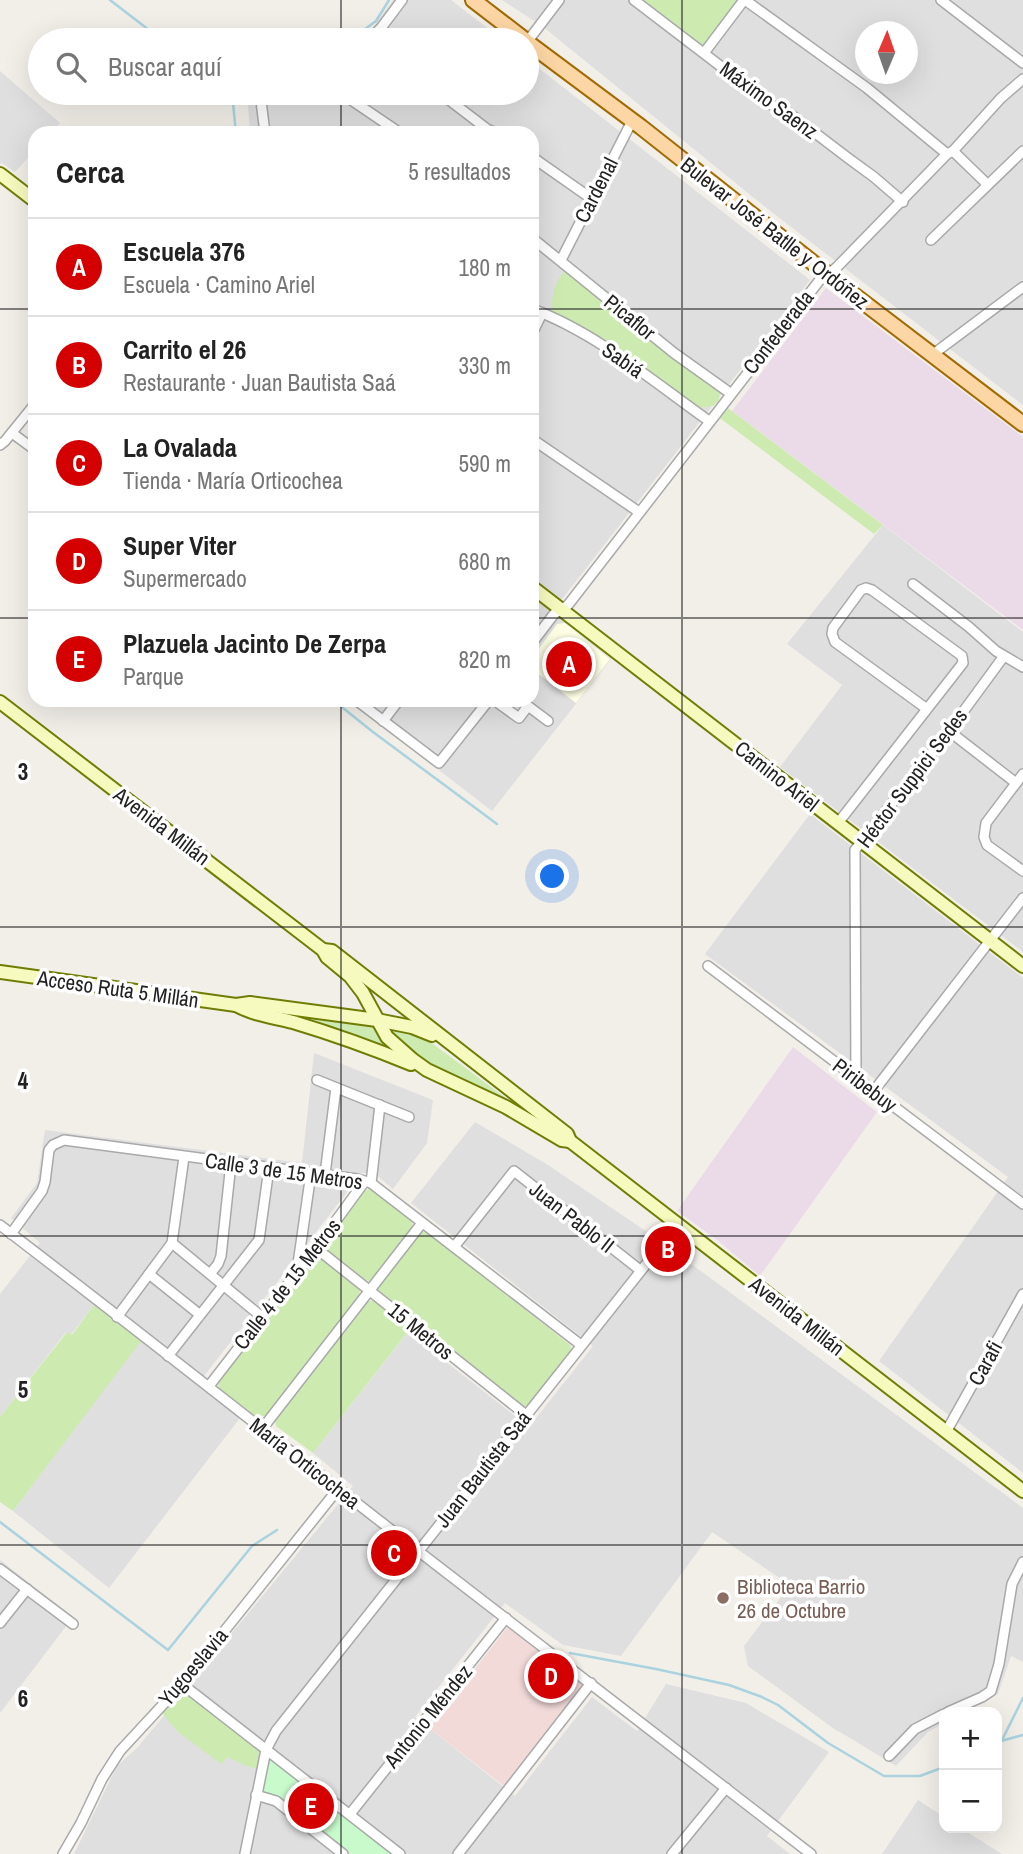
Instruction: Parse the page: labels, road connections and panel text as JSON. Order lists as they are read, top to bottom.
{
  "streets": {
    "main road": [
      "Bulevar José Batlle y Ordóñez",
      "Camino Ariel",
      "Avenida Millán",
      "Acceso Ruta 5 Millán"
    ],
    "street": [
      "Máximo Saenz",
      "Cardenal",
      "Picaflor",
      "Confederada",
      "Sabiá",
      "Héctor Suppici Sedes",
      "Piribebuy",
      "Calle 3 de 15 Metros",
      "Juan Pablo II",
      "Calle 4 de 15 Metros",
      "15 Metros",
      "Carafi",
      "María Orticochea",
      "Juan Bautista Saá",
      "Yugoeslavia",
      "Antonio Méndez"
    ]
  },
  "crossings": [
    ["Máximo Saenz", "Confederada"],
    ["Cardenal", "Bulevar José Batlle y Ordóñez"],
    ["Cardenal", "Picaflor"],
    ["Bulevar José Batlle y Ordóñez", "Confederada"],
    ["Picaflor", "Confederada"],
    ["Confederada", "Sabiá"],
    ["Confederada", "Camino Ariel"],
    ["Camino Ariel", "Héctor Suppici Sedes"],
    ["Héctor Suppici Sedes", "Piribebuy"],
    ["Avenida Millán", "Acceso Ruta 5 Millán"],
    ["Avenida Millán", "Carafi"],
    ["Avenida Millán", "Juan Bautista Saá"],
    ["Calle 3 de 15 Metros", "Juan Pablo II"],
    ["Calle 3 de 15 Metros", "Calle 4 de 15 Metros"],
    ["Calle 3 de 15 Metros", "María Orticochea"],
    ["Calle 3 de 15 Metros", "Juan Bautista Saá"],
    ["Juan Pablo II", "Juan Bautista Saá"],
    ["Calle 4 de 15 Metros", "15 Metros"],
    ["Calle 4 de 15 Metros", "María Orticochea"],
    ["15 Metros", "Juan Bautista Saá"],
    ["María Orticochea", "Juan Bautista Saá"],
    ["María Orticochea", "Yugoeslavia"],
    ["María Orticochea", "Antonio Méndez"]
  ],
  "places": ["Biblioteca Barrio 26 de Octubre"],
  "north": "top",
  "page": {
    "search": "Buscar aquí",
    "heading": ["Cerca", "5 resultados"],
    "list": [
      {
        "mark": "A",
        "name": "Escuela 376",
        "note": "Escuela · Camino Ariel",
        "value": "180 m"
      },
      {
        "mark": "B",
        "name": "Carrito el 26",
        "note": "Restaurante · Juan Bautista Saá",
        "value": "330 m"
      },
      {
        "mark": "C",
        "name": "La Ovalada",
        "note": "Tienda · María Orticochea",
        "value": "590 m"
      },
      {
        "mark": "D",
        "name": "Super Viter",
        "note": "Supermercado",
        "value": "680 m"
      },
      {
        "mark": "E",
        "name": "Plazuela Jacinto De Zerpa",
        "note": "Parque",
        "value": "820 m"
      }
    ],
    "pins": [
      "A",
      "B",
      "C",
      "D",
      "E"
    ],
    "map_buttons": ["+", "−"]
  },
  "grid": {
    "rows": [
      "3",
      "4",
      "5",
      "6"
    ]
  }
}
